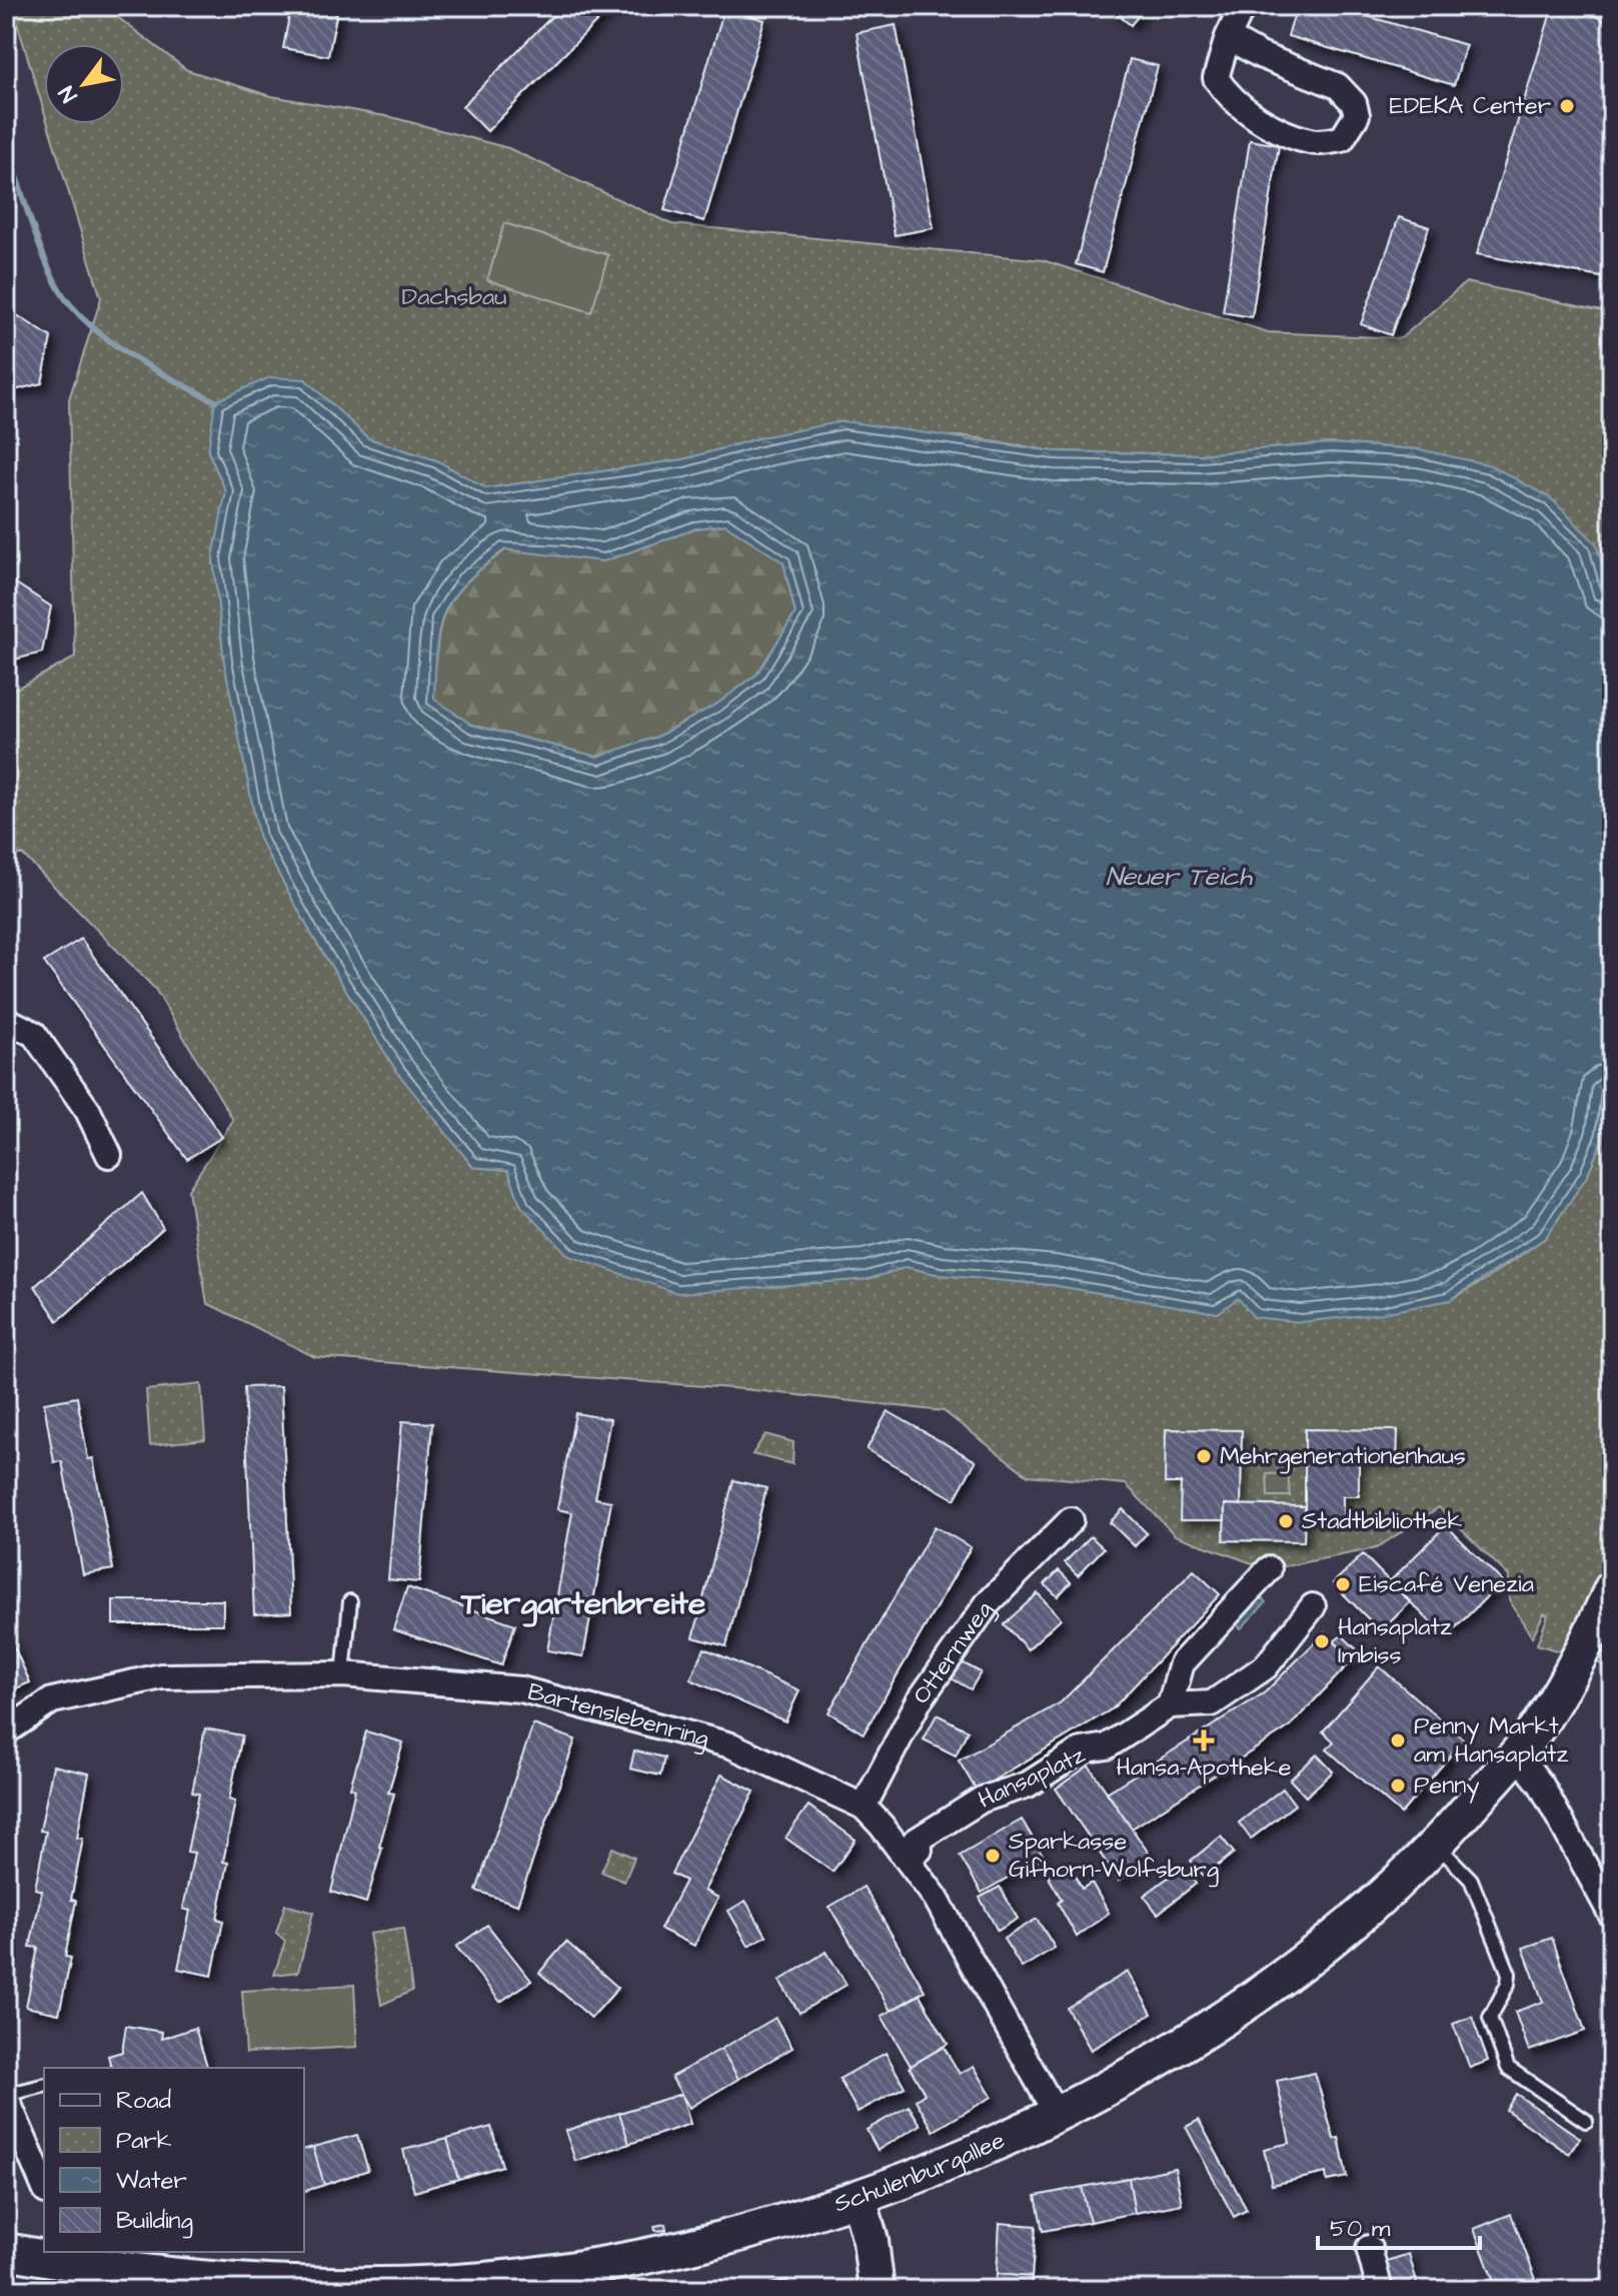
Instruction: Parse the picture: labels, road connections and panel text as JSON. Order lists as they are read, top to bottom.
{
  "streets": {
    "street": [
      "Otternweg",
      "Bartenslebenring",
      "Hansaplatz",
      "Schulenburgallee"
    ]
  },
  "crossings": [
    ["Otternweg", "Bartenslebenring"],
    ["Bartenslebenring", "Hansaplatz"],
    ["Bartenslebenring", "Schulenburgallee"]
  ],
  "districts": ["Tiergartenbreite"],
  "water": ["Neuer Teich"],
  "parks": ["Dachsbau"],
  "places": {
    "other": [
      "EDEKA Center",
      "Mehrgenerationenhaus",
      "Stadtbibliothek",
      "Eiscafé Venezia",
      "Hansaplatz Imbiss",
      "Penny Markt am Hansaplatz",
      "Penny",
      "Sparkasse Gifhorn-Wolfsburg"
    ],
    "health": ["Hansa-Apotheke"]
  },
  "legend": [
    "Road",
    "Park",
    "Water",
    "Building"
  ],
  "scale_bar": "50 m",
  "north": "bottom left"
}
